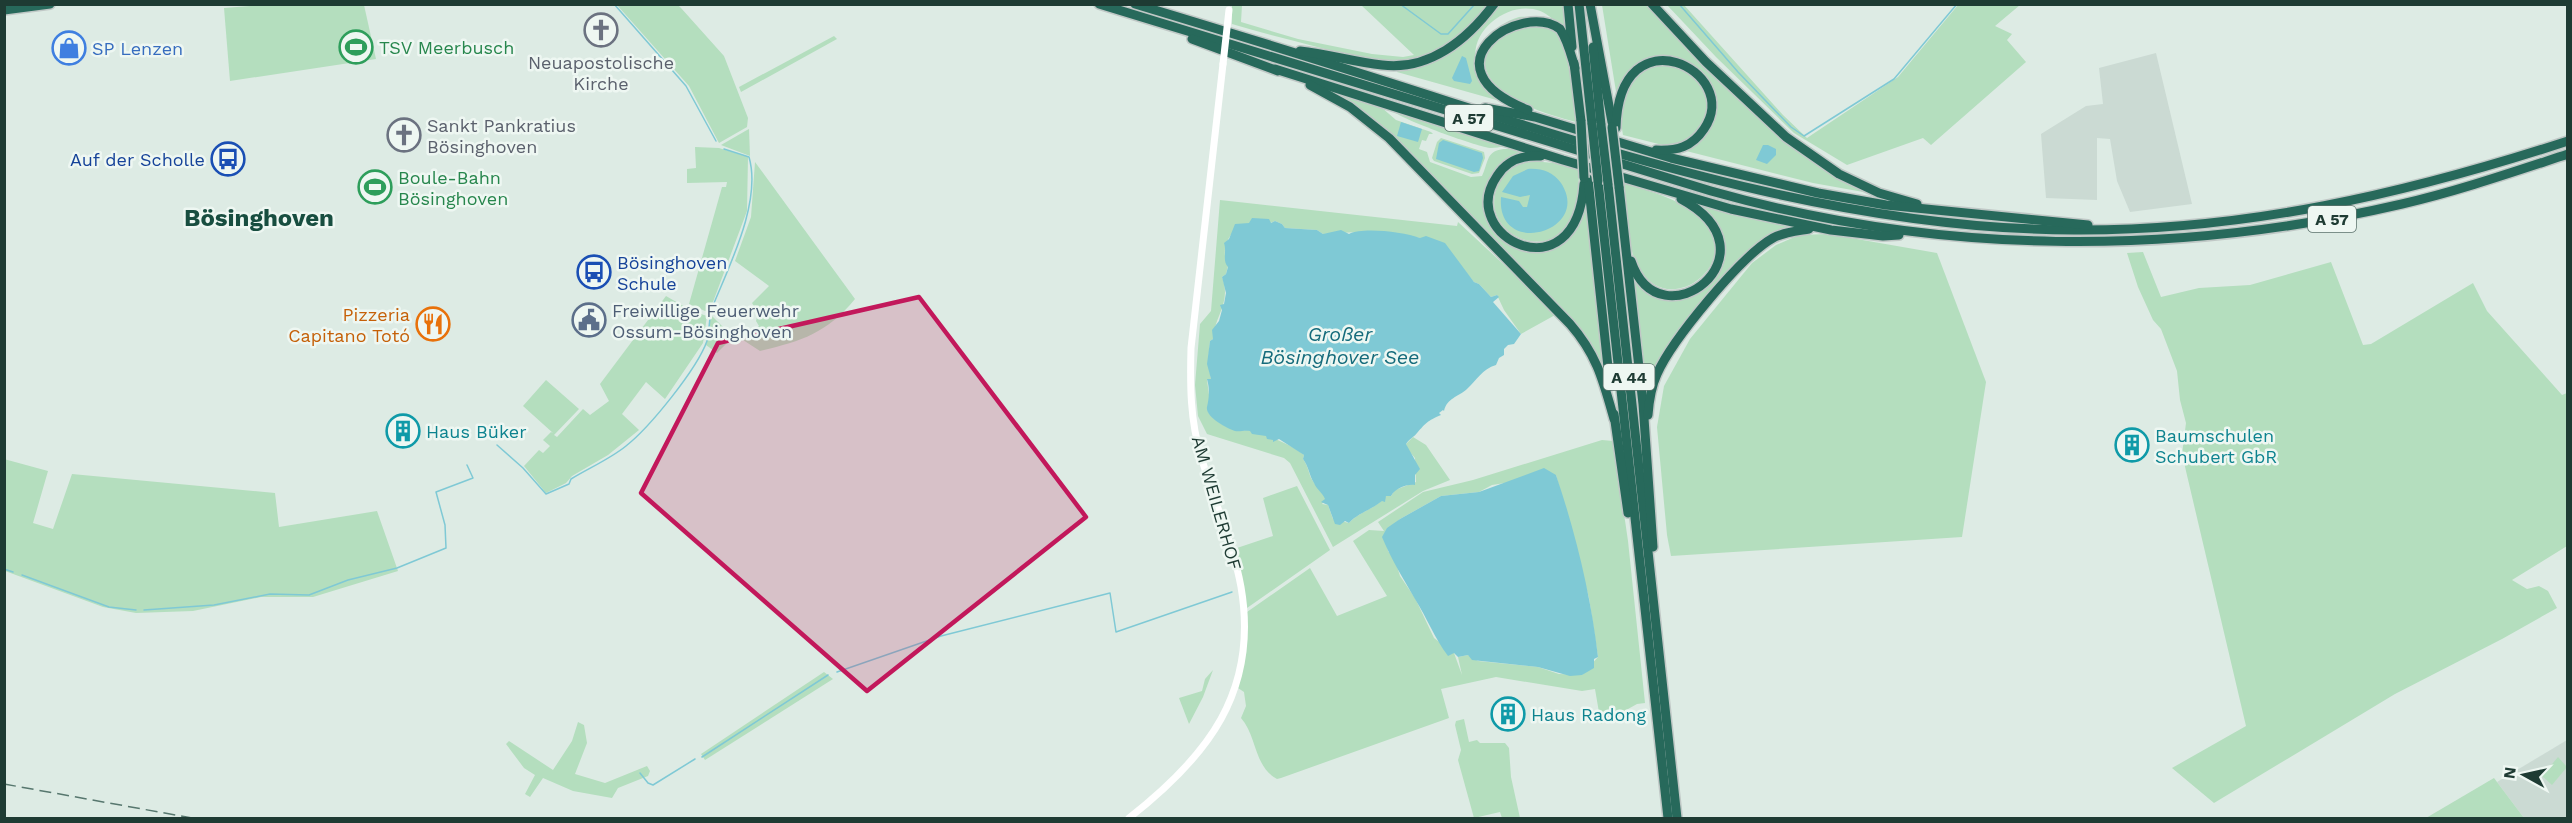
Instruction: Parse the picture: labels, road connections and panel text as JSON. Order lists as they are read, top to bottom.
{
  "streets": {
    "highway": ["A 57", "A 44"],
    "street": ["AM WEILERHOF"]
  },
  "districts": ["Bösinghoven"],
  "water": ["Großer Bösinghover See"],
  "places": {
    "church": ["Neuapostolische Kirche", "Sankt Pankratius Bösinghoven"],
    "sports": ["TSV Meerbusch", "Boule-Bahn Bösinghoven"],
    "shop": ["SP Lenzen"],
    "bus stop": ["Auf der Scholle", "Bösinghoven Schule"],
    "public building": ["Freiwillige Feuerwehr Ossum-Bösinghoven"],
    "restaurant": ["Pizzeria Capitano Totó"],
    "building": ["Haus Büker", "Baumschulen Schubert GbR", "Haus Radong"]
  },
  "north": "left"
}
